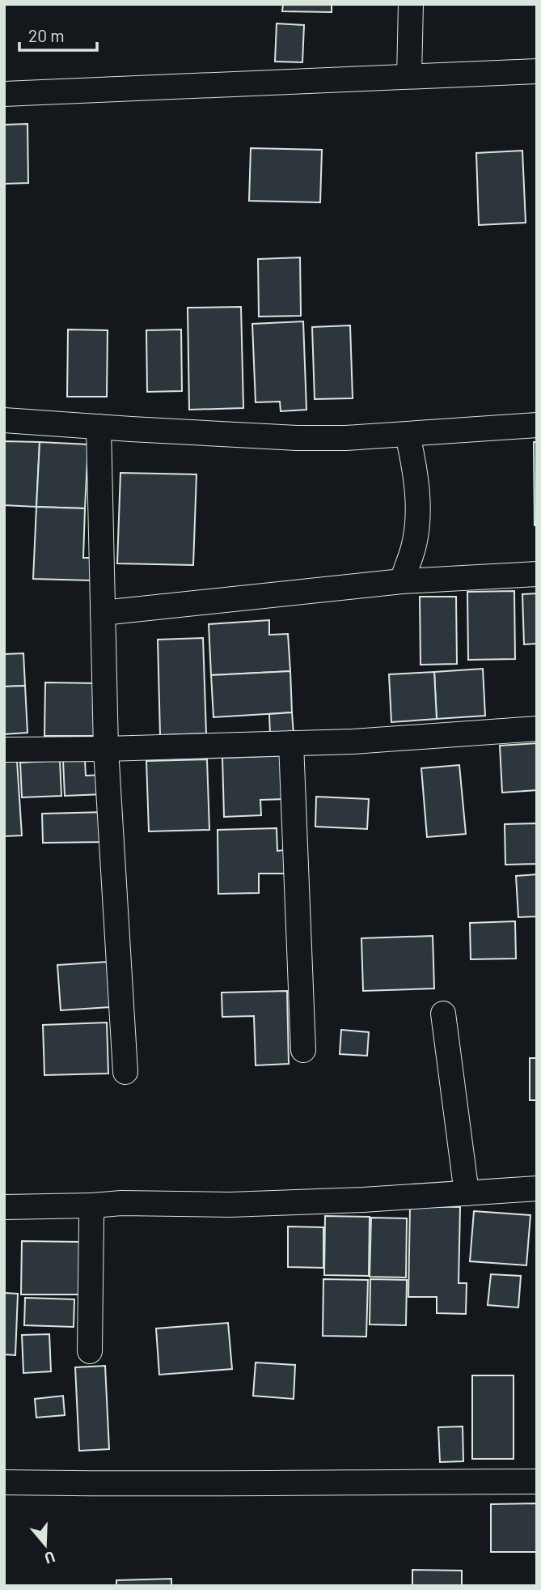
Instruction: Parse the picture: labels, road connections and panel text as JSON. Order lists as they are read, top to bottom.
{
  "scale_bar": "20 m",
  "north": "bottom"
}
